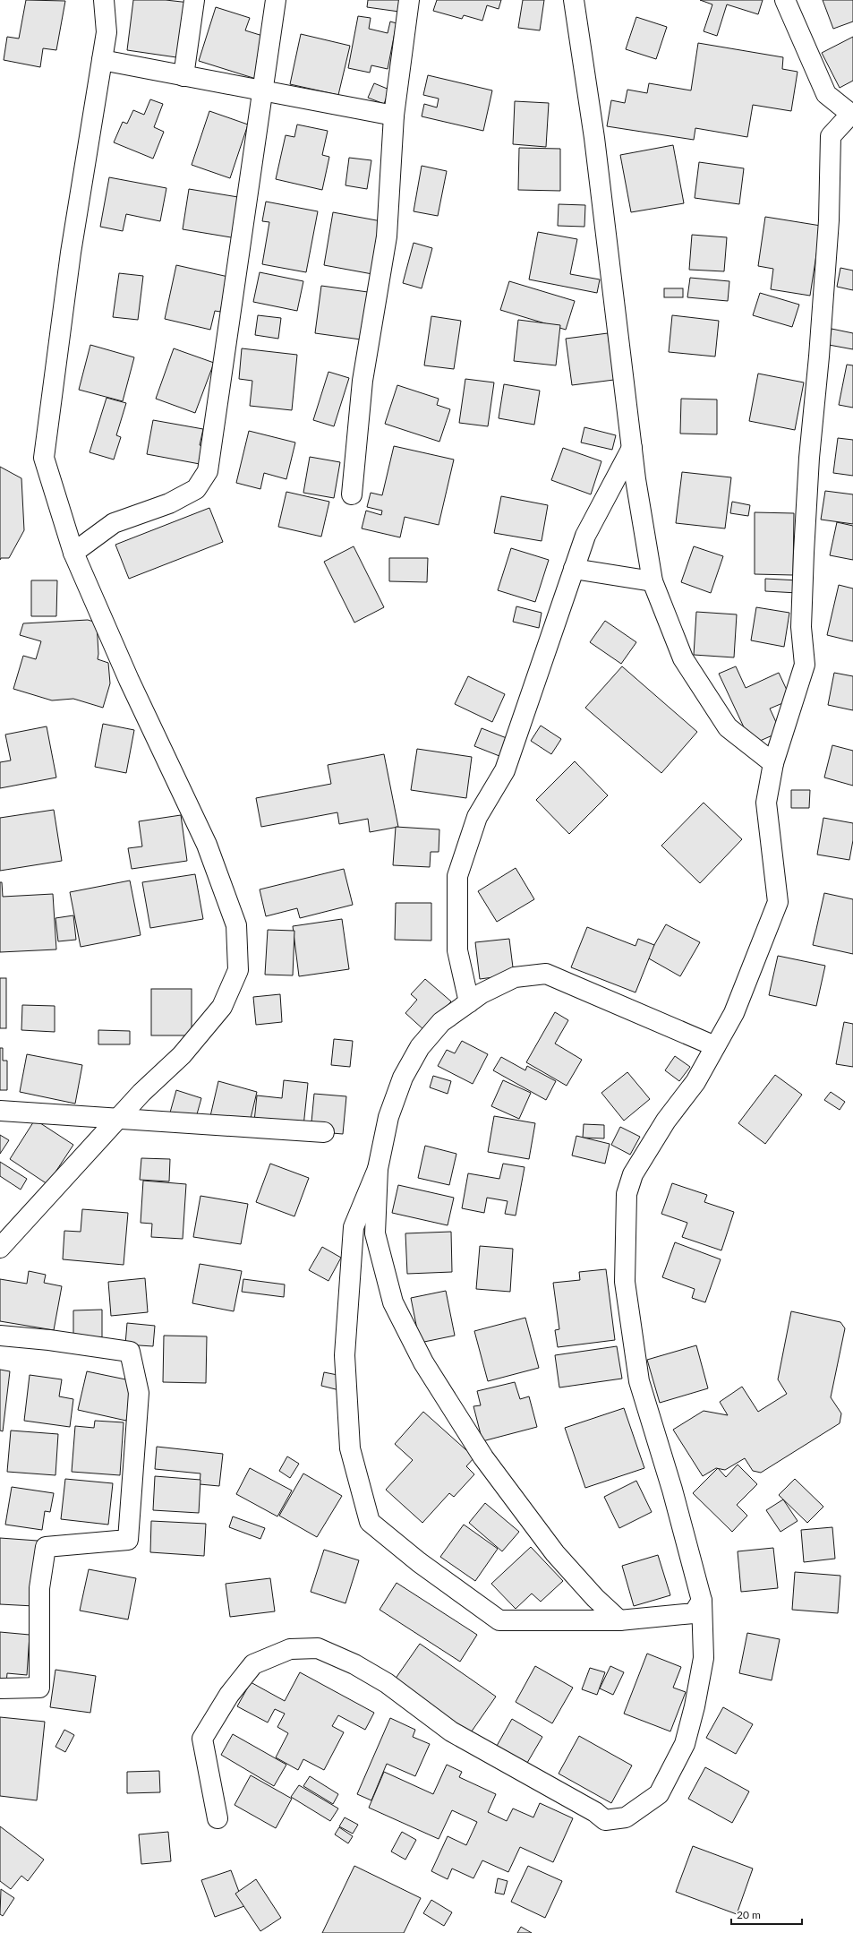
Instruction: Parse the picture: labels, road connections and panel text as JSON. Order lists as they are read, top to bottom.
{
  "scale_bar": "20 m"
}
